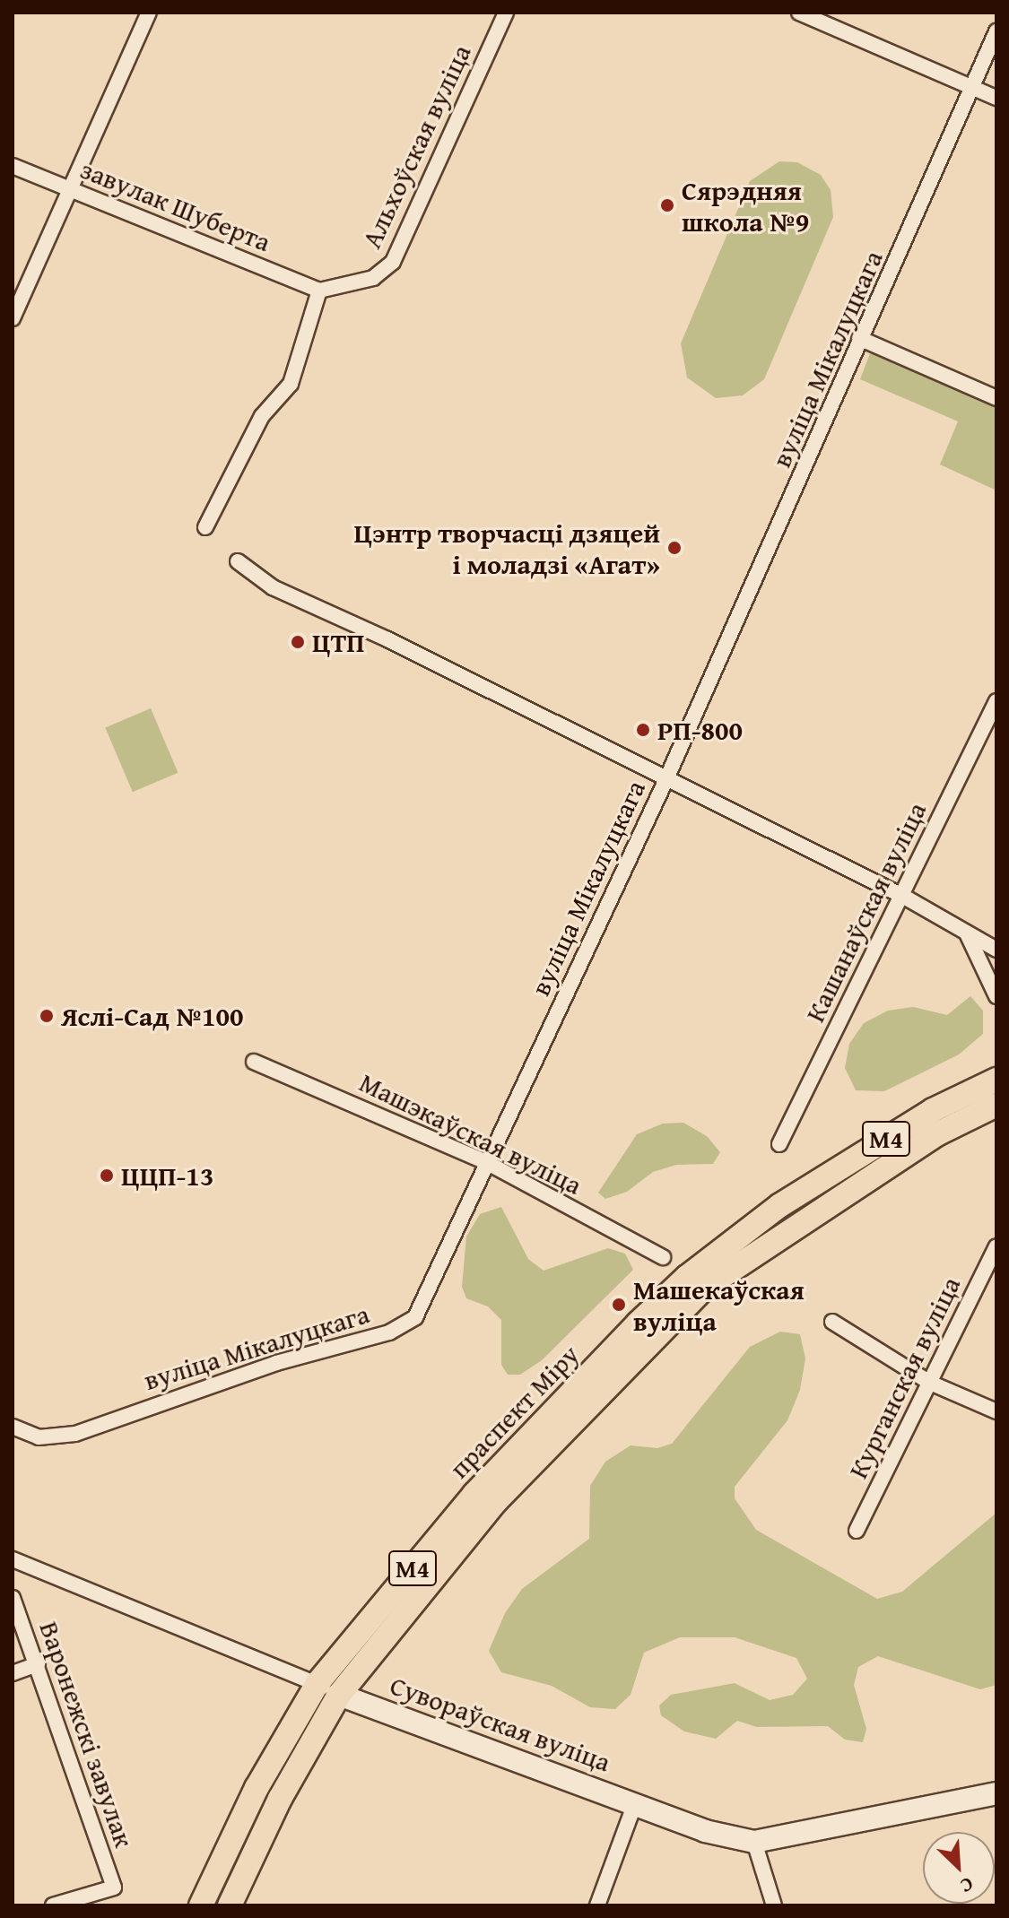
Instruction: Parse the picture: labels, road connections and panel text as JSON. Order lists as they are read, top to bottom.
{
  "streets": {
    "main road": ["М4", "праспект Міру", "Сувораўская вуліца"],
    "street": [
      "Альхоўская вуліца",
      "завулак Шуберта",
      "вуліца Мікалуцкага",
      "Кашанаўская вуліца",
      "Машэкаўская вуліца",
      "Курганская вуліца",
      "Варонежскі завулак"
    ]
  },
  "crossings": [
    ["Альхоўская вуліца", "завулак Шуберта"],
    ["вуліца Мікалуцкага", "Машэкаўская вуліца"],
    ["праспект Міру", "Сувораўская вуліца"]
  ],
  "places": [
    "Сярэдняя школа №9",
    "Цэнтр творчасці дзяцей і моладзі «Агат»",
    "ЦТП",
    "РП-800",
    "Яслі-Сад №100",
    "ЦЦП-13",
    "Машекаўская вуліца"
  ],
  "north": "bottom right"
}
